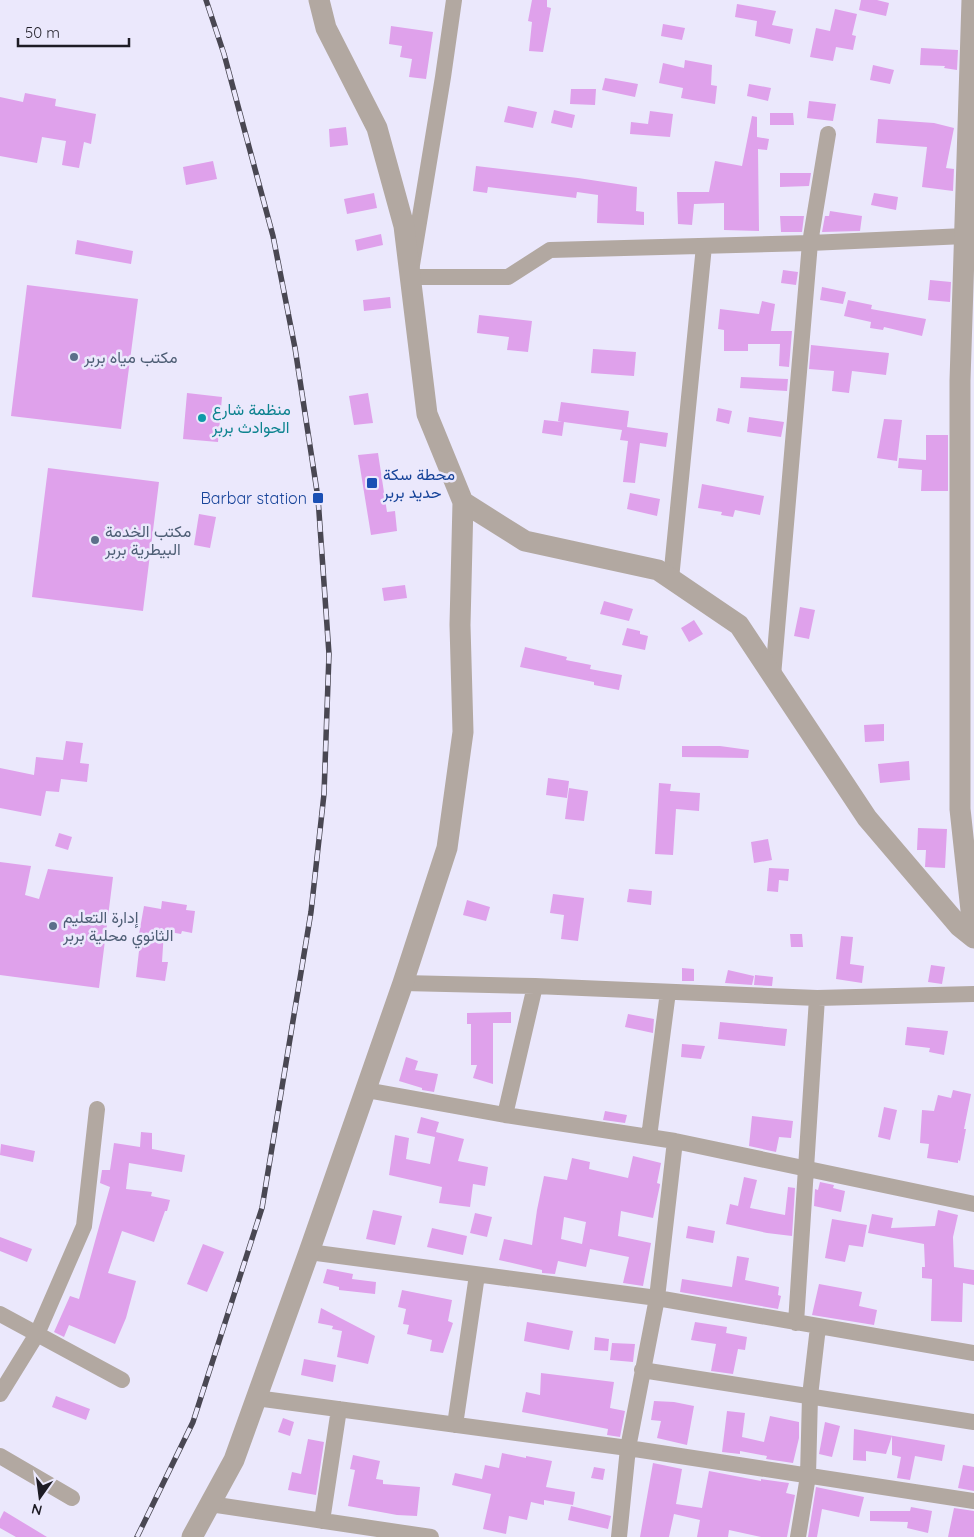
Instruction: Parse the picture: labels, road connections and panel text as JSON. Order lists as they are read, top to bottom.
{
  "places": {
    "other": [
      "مكتب مياه بربر",
      "منظمة شارع الحوادث بربر",
      "مكتب الخدمة البيطرية بربر",
      "إدارة التعليم الثانوي محلية بربر"
    ],
    "transit": ["محطة سكة حديد بربر", "Barbar station"]
  },
  "scale_bar": "50 m",
  "north": "bottom"
}
